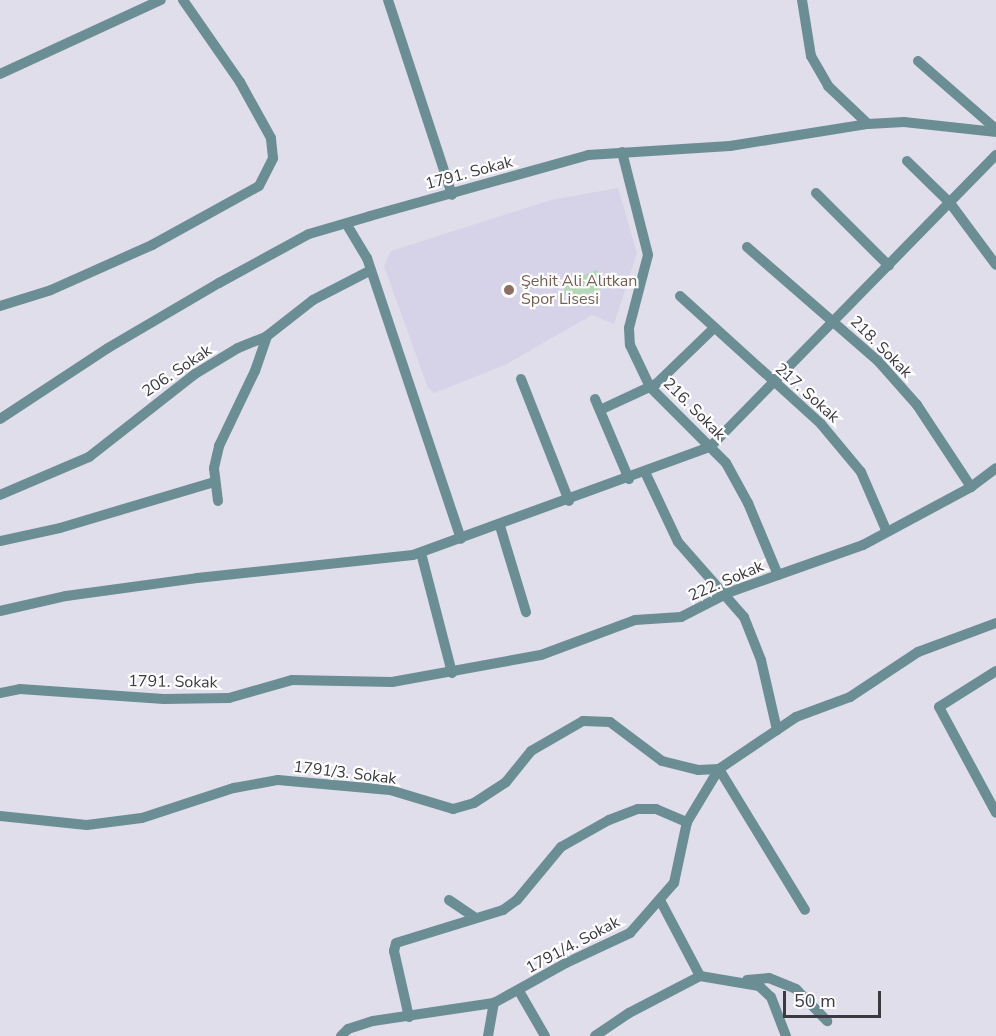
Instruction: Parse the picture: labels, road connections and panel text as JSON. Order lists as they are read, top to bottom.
{
  "streets": {
    "street": [
      "1791. Sokak",
      "218. Sokak",
      "206. Sokak",
      "217. Sokak",
      "216. Sokak",
      "222. Sokak",
      "1791/3. Sokak",
      "1791/4. Sokak"
    ]
  },
  "crossings": [
    ["1791. Sokak", "216. Sokak"],
    ["1791. Sokak", "222. Sokak"],
    ["218. Sokak", "222. Sokak"],
    ["217. Sokak", "222. Sokak"],
    ["216. Sokak", "222. Sokak"],
    ["1791/3. Sokak", "1791/4. Sokak"]
  ],
  "places": ["Şehit Ali Alıtkan Spor Lisesi"],
  "scale_bar": "50 m"
}
